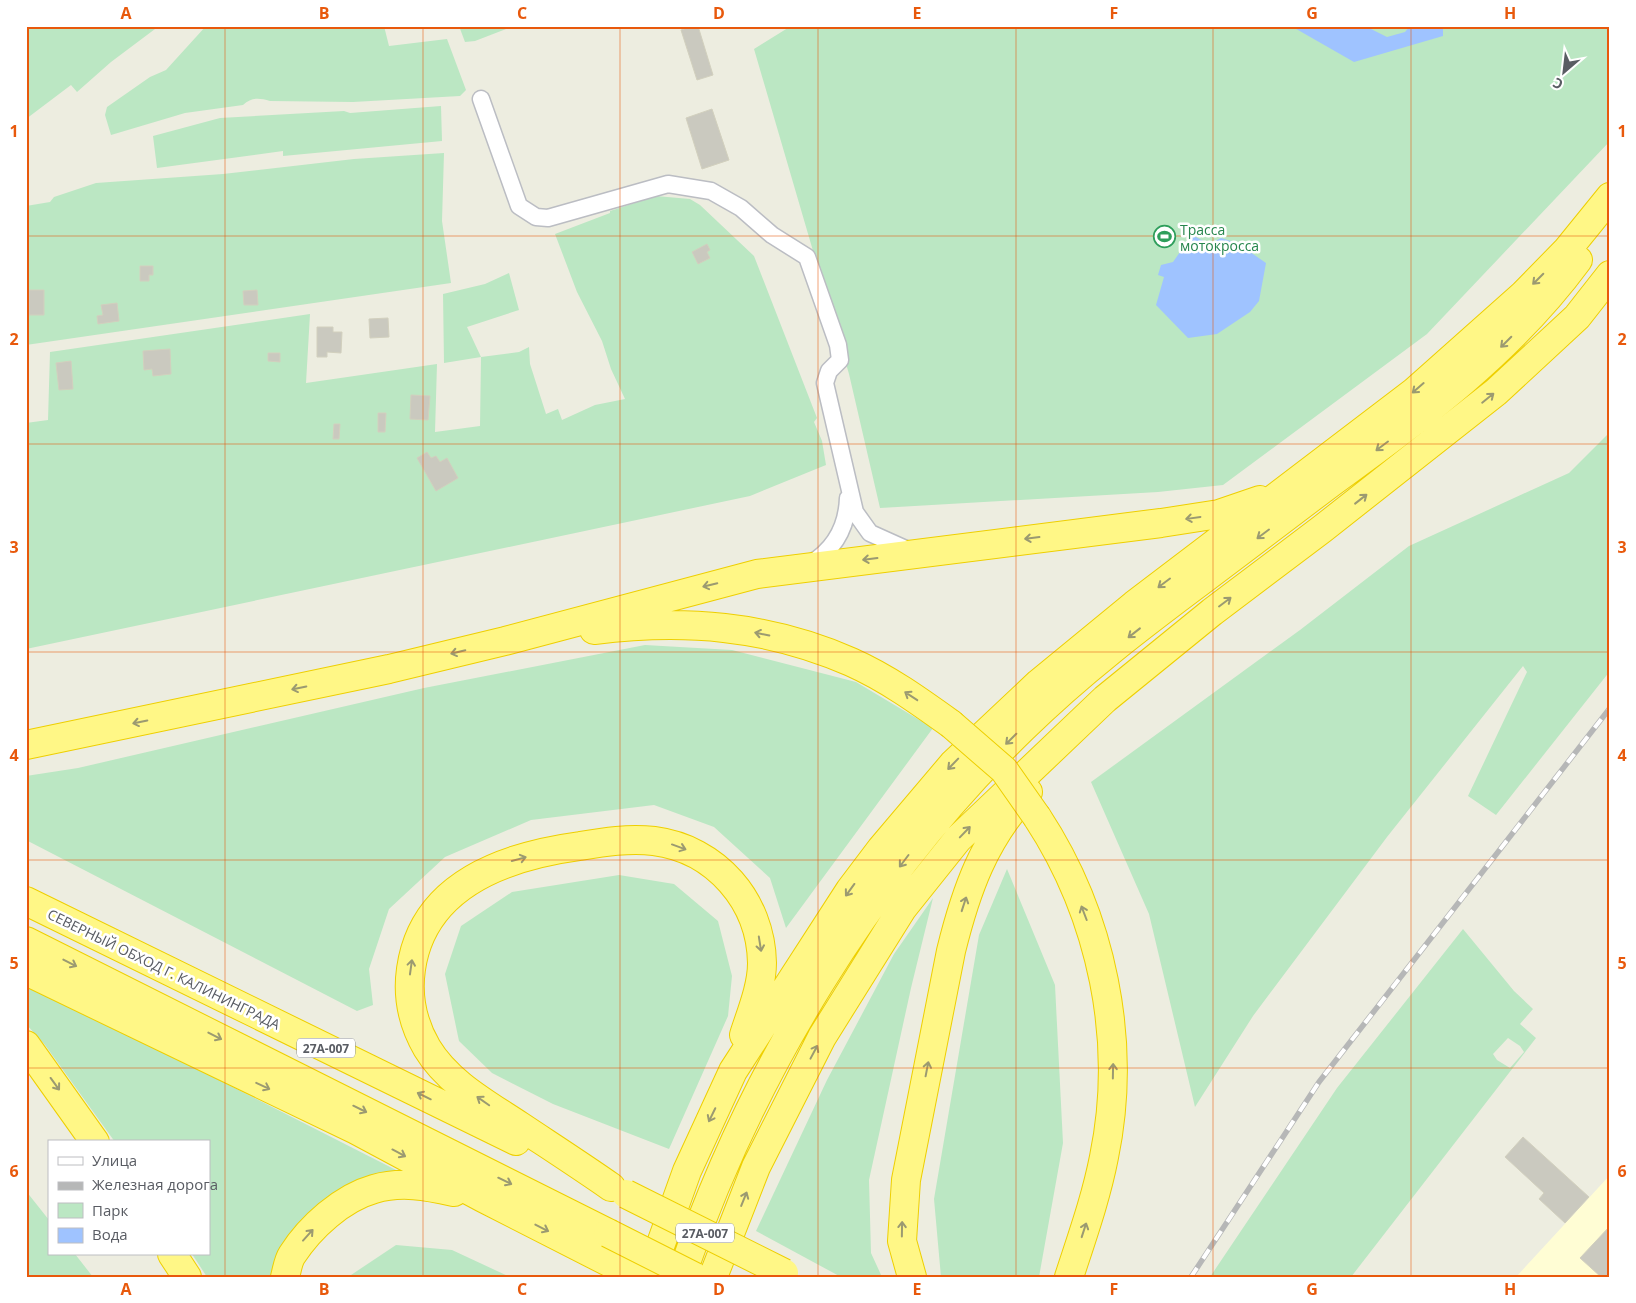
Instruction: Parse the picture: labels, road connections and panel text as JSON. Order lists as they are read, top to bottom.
{
  "streets": {
    "highway": ["СЕВЕРНЫЙ ОБХОД Г. КАЛИНИНГРАДА", "27А-007"]
  },
  "crossings": [
    ["СЕВЕРНЫЙ ОБХОД Г. КАЛИНИНГРАДА", "27А-007"]
  ],
  "places": {
    "sports": ["Трасса мотокросса"]
  },
  "legend": [
    "Улица",
    "Железная дорога",
    "Парк",
    "Вода"
  ],
  "north": "bottom left",
  "grid": {
    "columns": [
      "A",
      "B",
      "C",
      "D",
      "E",
      "F",
      "G",
      "H"
    ],
    "rows": [
      "1",
      "2",
      "3",
      "4",
      "5",
      "6"
    ]
  }
}
